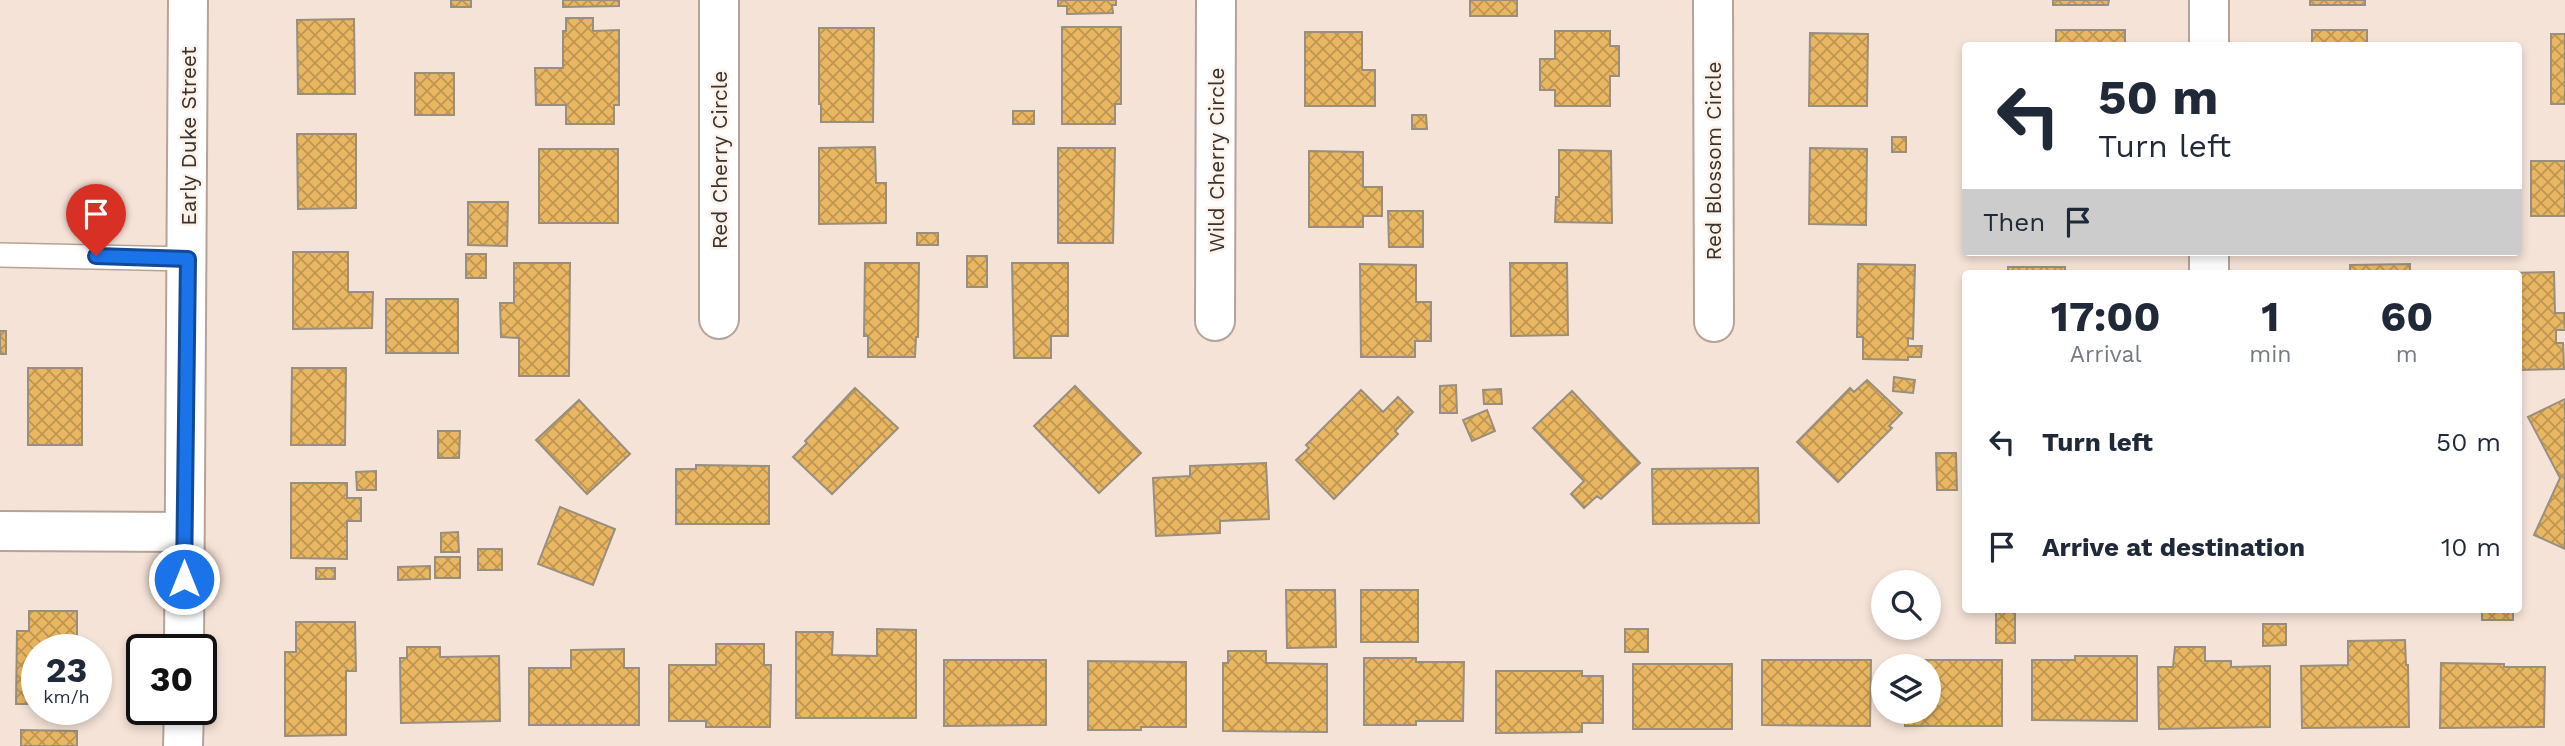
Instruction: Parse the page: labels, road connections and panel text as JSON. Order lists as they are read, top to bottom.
{
  "streets": {
    "street": [
      "Early Duke Street",
      "Red Cherry Circle",
      "Wild Cherry Circle",
      "Red Blossom Circle"
    ]
  },
  "page": {
    "turn": ["50 m", "Turn left"],
    "then": "Then",
    "eta": [
      "17:00",
      "Arrival",
      "1",
      "min",
      "60",
      "m"
    ],
    "list": [
      {
        "name": "Turn left",
        "value": "50 m"
      },
      {
        "name": "Arrive at destination",
        "value": "10 m"
      }
    ],
    "speed": "23 km/h",
    "limit": "30"
  }
}
